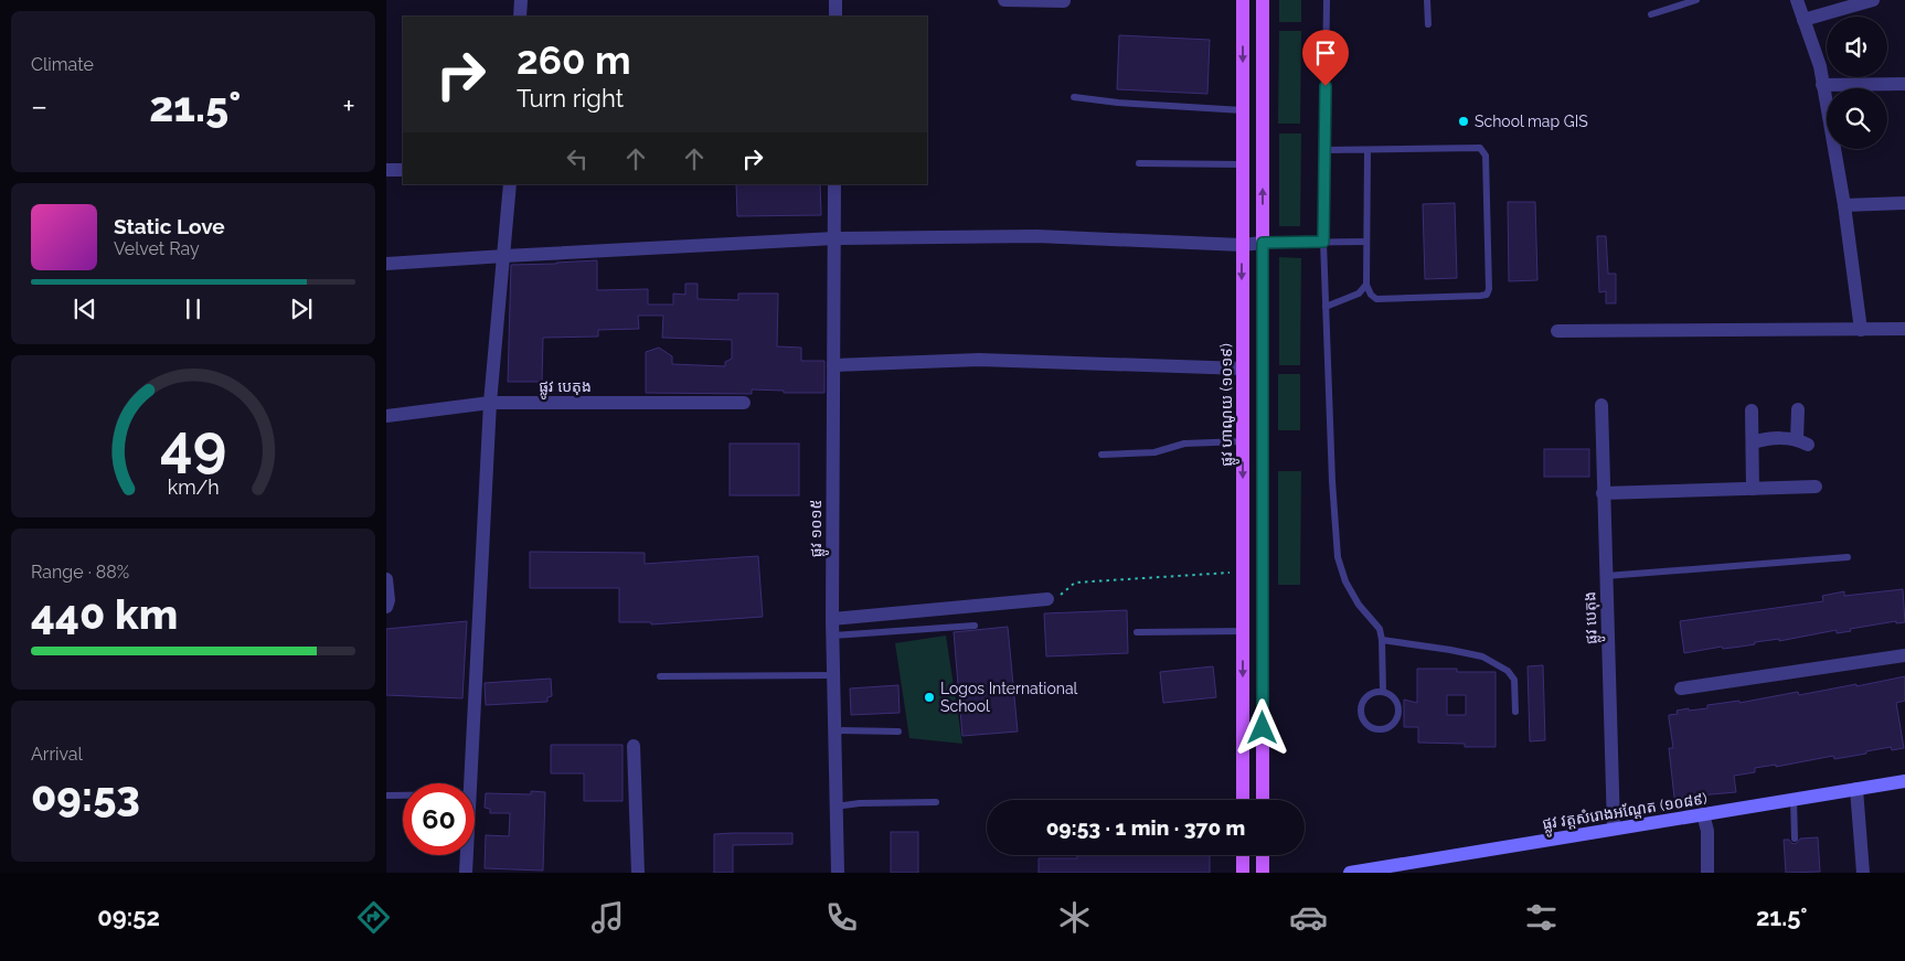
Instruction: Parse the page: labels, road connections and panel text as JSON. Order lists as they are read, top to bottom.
{
  "streets": {
    "main road": ["ផ្លូវ ហាណូយ (១០១៩)", "ផ្លូវ វត្តសំរោងអណ្ដែត (១០៨៩)"],
    "street": ["ផ្លូវ បេតុង", "ផ្លូវ ១០១៥"]
  },
  "crossings": [
    ["ផ្លូវ បេតុង", "ផ្លូវ វត្តសំរោងអណ្ដែត (១០៨៩)"]
  ],
  "places": ["School map GIS", "Logos International School"],
  "page": {
    "tile": [
      "Climate",
      ["Range · 88%", "440 km"],
      ["Arrival", "09:53"]
    ],
    "turn": ["260 m", "Turn right"],
    "heat": ["−", "21.5°", "+"],
    "song": ["Static Love", "Velvet Ray"],
    "limit": "60",
    "trip": "09:53 · 1 min · 370 m",
    "tabs": ["09:52", "21.5°"],
    "gauge": ["49", "km/h"]
  }
}
